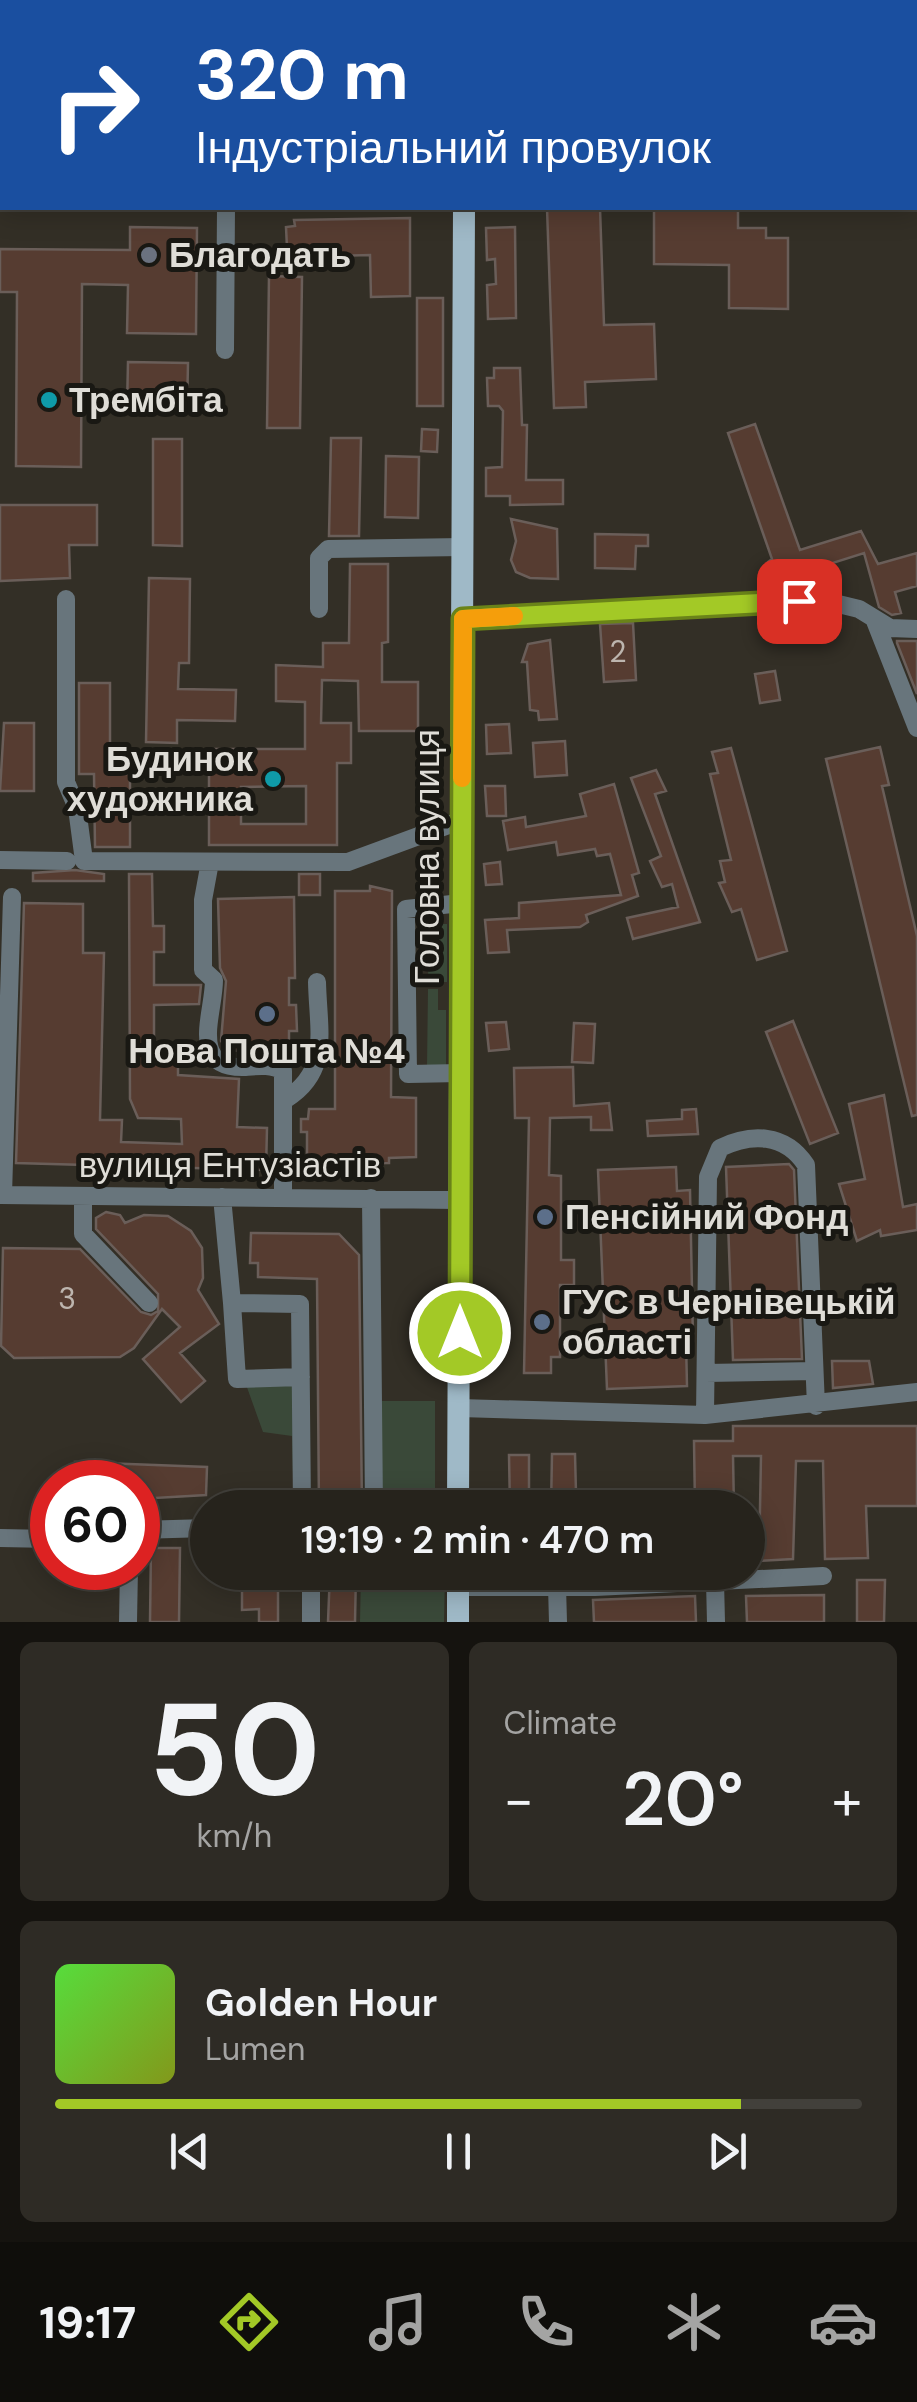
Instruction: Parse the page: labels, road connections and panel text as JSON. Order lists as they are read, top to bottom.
{
  "streets": {
    "main road": ["Головна вулиця"],
    "street": ["вулиця Ентузіастів"]
  },
  "crossings": [
    ["Головна вулиця", "вулиця Ентузіастів"]
  ],
  "places": [
    "Благодать",
    "Трембіта",
    "Будинок художника",
    "Нова Пошта №4",
    "Пенсійний Фонд",
    "ГУС в Чернівецькій області"
  ],
  "house_numbers": ["2", "3"],
  "page": {
    "turn": ["320 m", "Індустріальний провулок"],
    "limit": "60",
    "trip": "19:19 · 2 min · 470 m",
    "tile": [
      ["50", "km/h"],
      "Climate"
    ],
    "heat": ["−", "20°", "+"],
    "song": ["Golden Hour", "Lumen"],
    "tabs": "19:17"
  }
}
